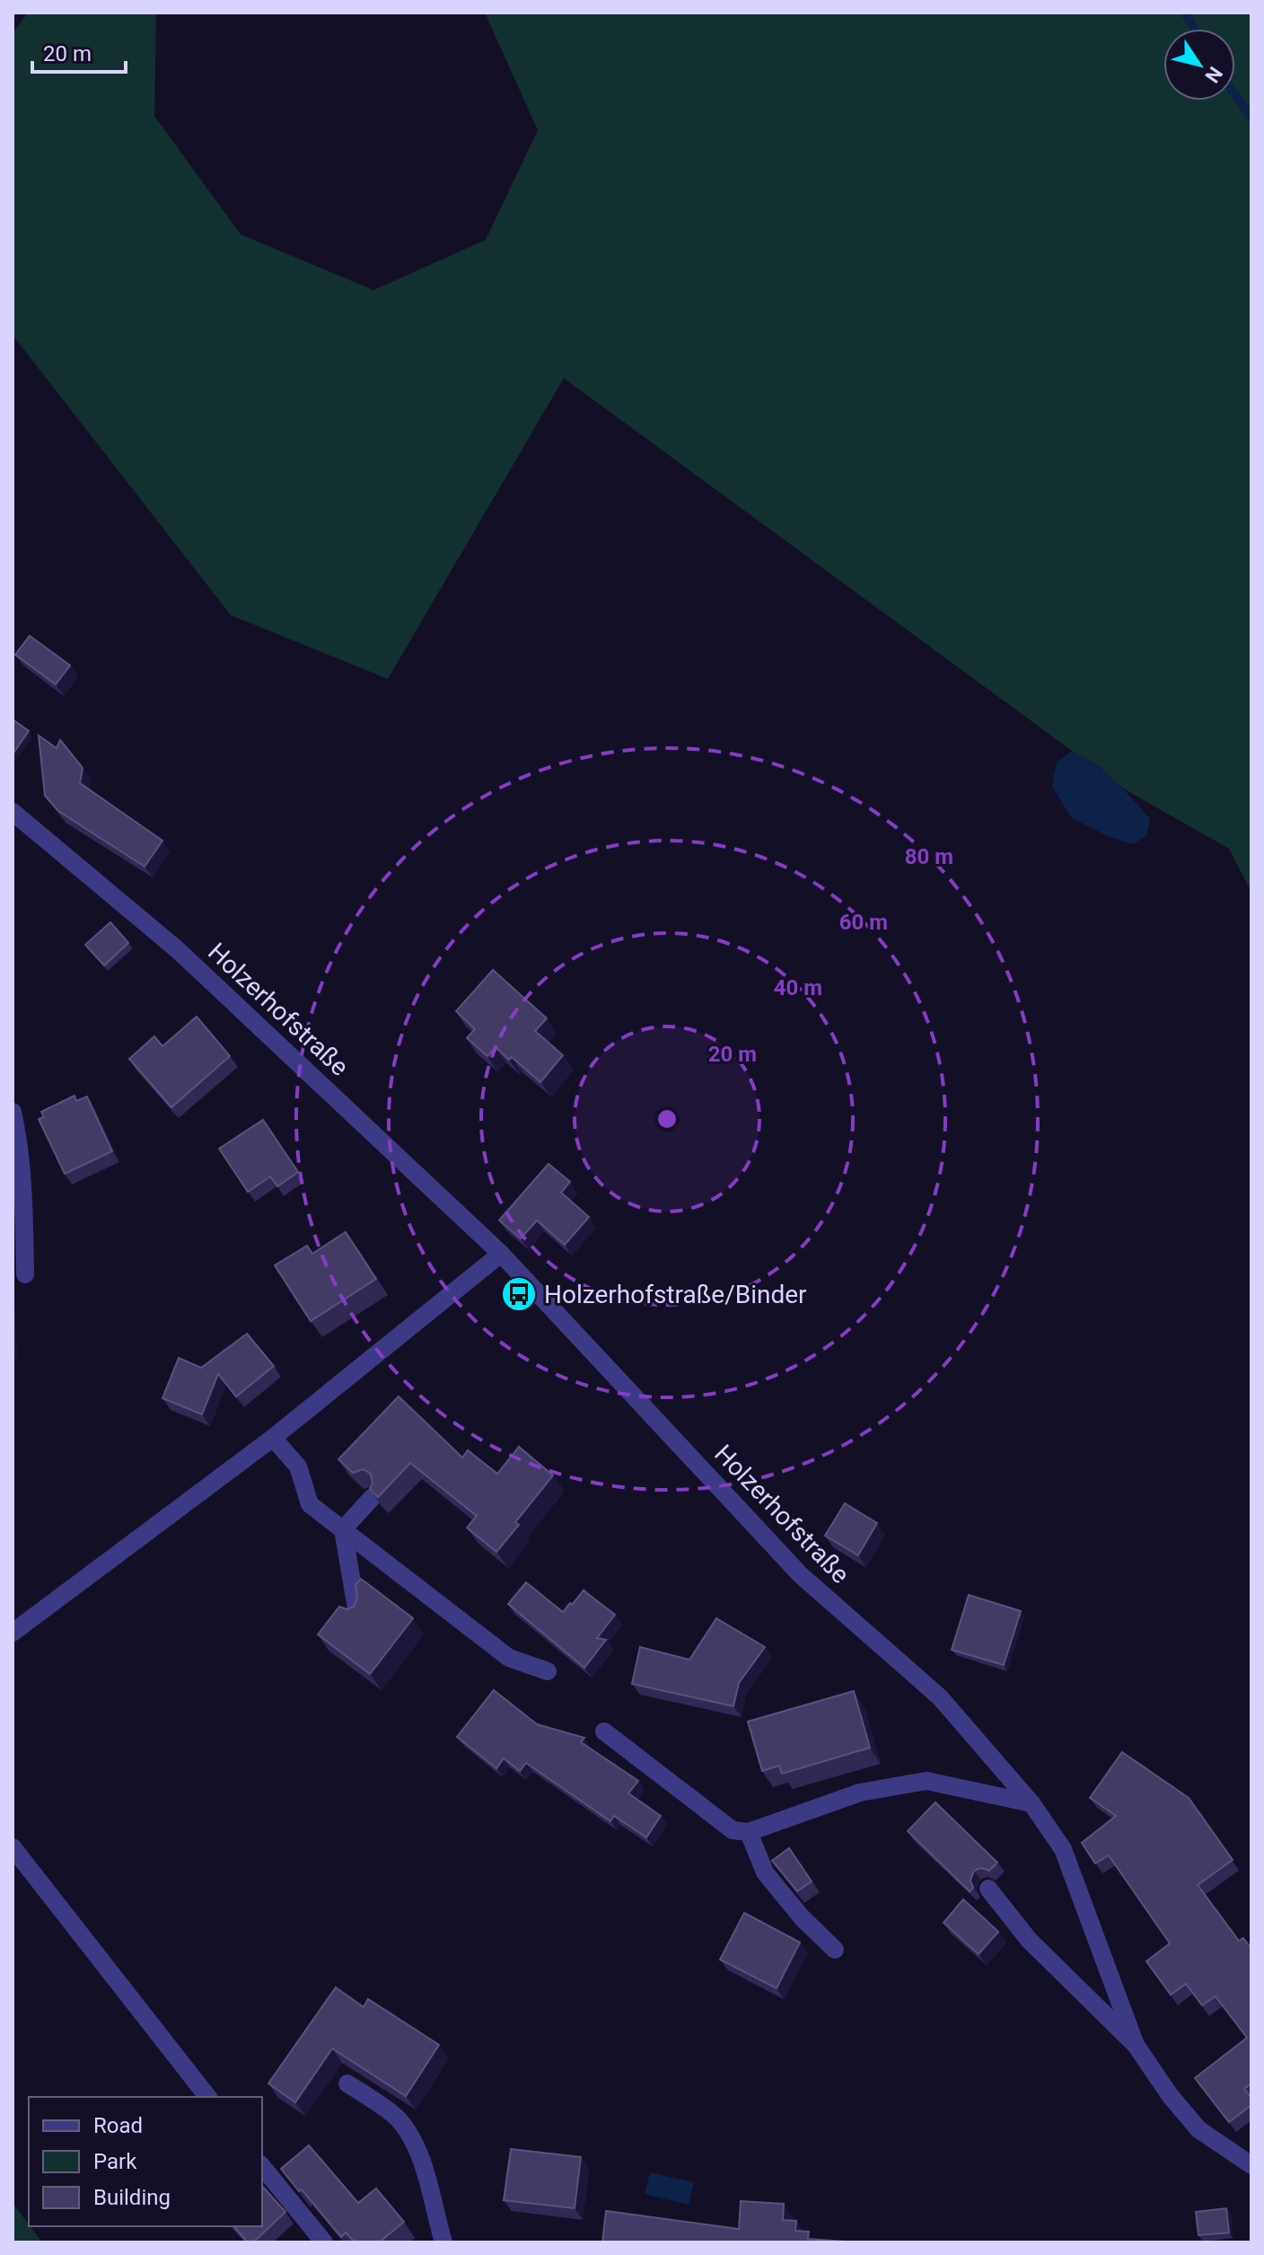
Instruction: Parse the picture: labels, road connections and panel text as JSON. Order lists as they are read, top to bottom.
{
  "streets": {
    "street": ["Holzerhofstraße"]
  },
  "places": {
    "bus stop": ["Holzerhofstraße/Binder"]
  },
  "legend": ["Road", "Park", "Building"],
  "scale_bar": "20 m",
  "north": "bottom right",
  "rings": [
    "80 m",
    "60 m",
    "40 m",
    "20 m"
  ]
}
